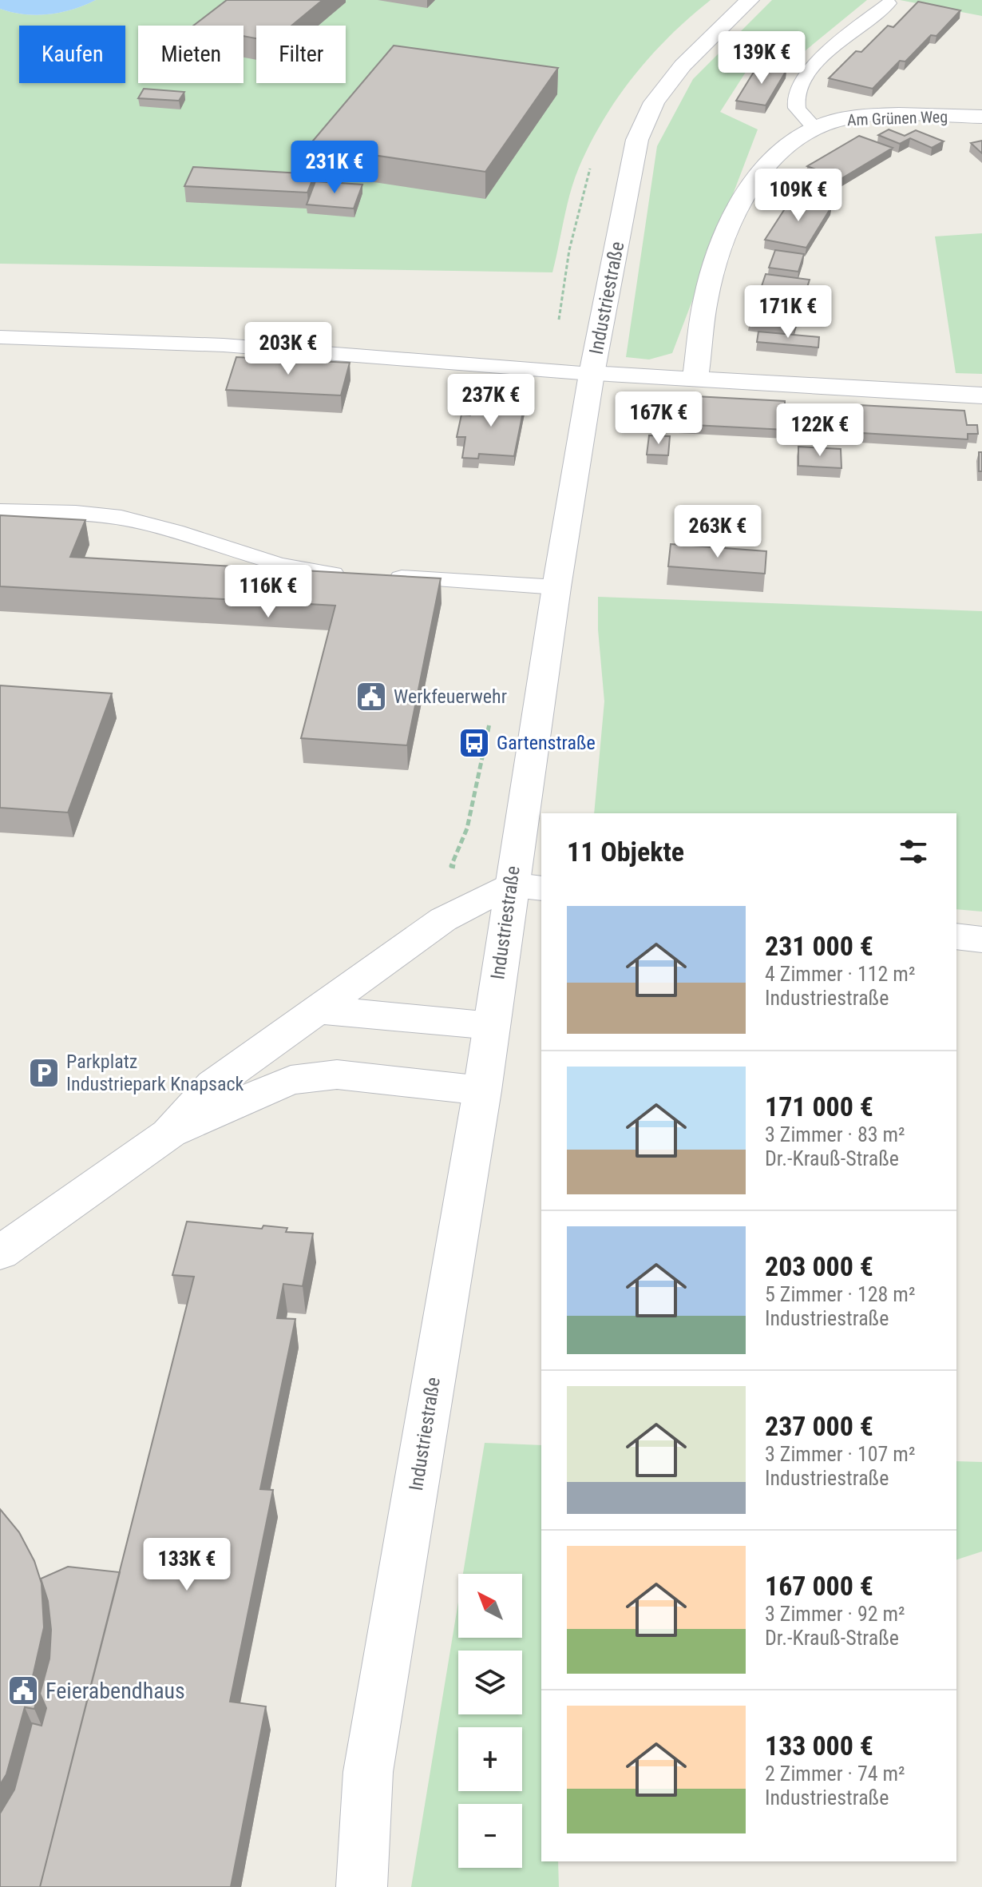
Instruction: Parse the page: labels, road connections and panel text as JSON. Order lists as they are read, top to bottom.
{
  "streets": {
    "main road": ["Am Grünen Weg", "Industriestraße"]
  },
  "places": {
    "public building": ["Werkfeuerwehr", "Feierabendhaus"],
    "bus stop": ["Gartenstraße"],
    "parking": ["Parkplatz Industriepark Knapsack"]
  },
  "north": "top left",
  "page": {
    "chip": ["Kaufen", "Mieten", "Filter"],
    "price": [
      "139K €",
      "231K €",
      "109K €",
      "171K €",
      "203K €",
      "237K €",
      "167K €",
      "122K €",
      "263K €",
      "116K €",
      "133K €"
    ],
    "heading": "11 Objekte",
    "list": [
      {
        "name": "231 000 €",
        "note": "4 Zimmer · 112 m² · Industriestraße"
      },
      {
        "name": "171 000 €",
        "note": "3 Zimmer · 83 m² · Dr.-Krauß-Straße"
      },
      {
        "name": "203 000 €",
        "note": "5 Zimmer · 128 m² · Industriestraße"
      },
      {
        "name": "237 000 €",
        "note": "3 Zimmer · 107 m² · Industriestraße"
      },
      {
        "name": "167 000 €",
        "note": "3 Zimmer · 92 m² · Dr.-Krauß-Straße"
      },
      {
        "name": "133 000 €",
        "note": "2 Zimmer · 74 m² · Industriestraße"
      }
    ],
    "map_buttons": ["+", "−"]
  }
}
